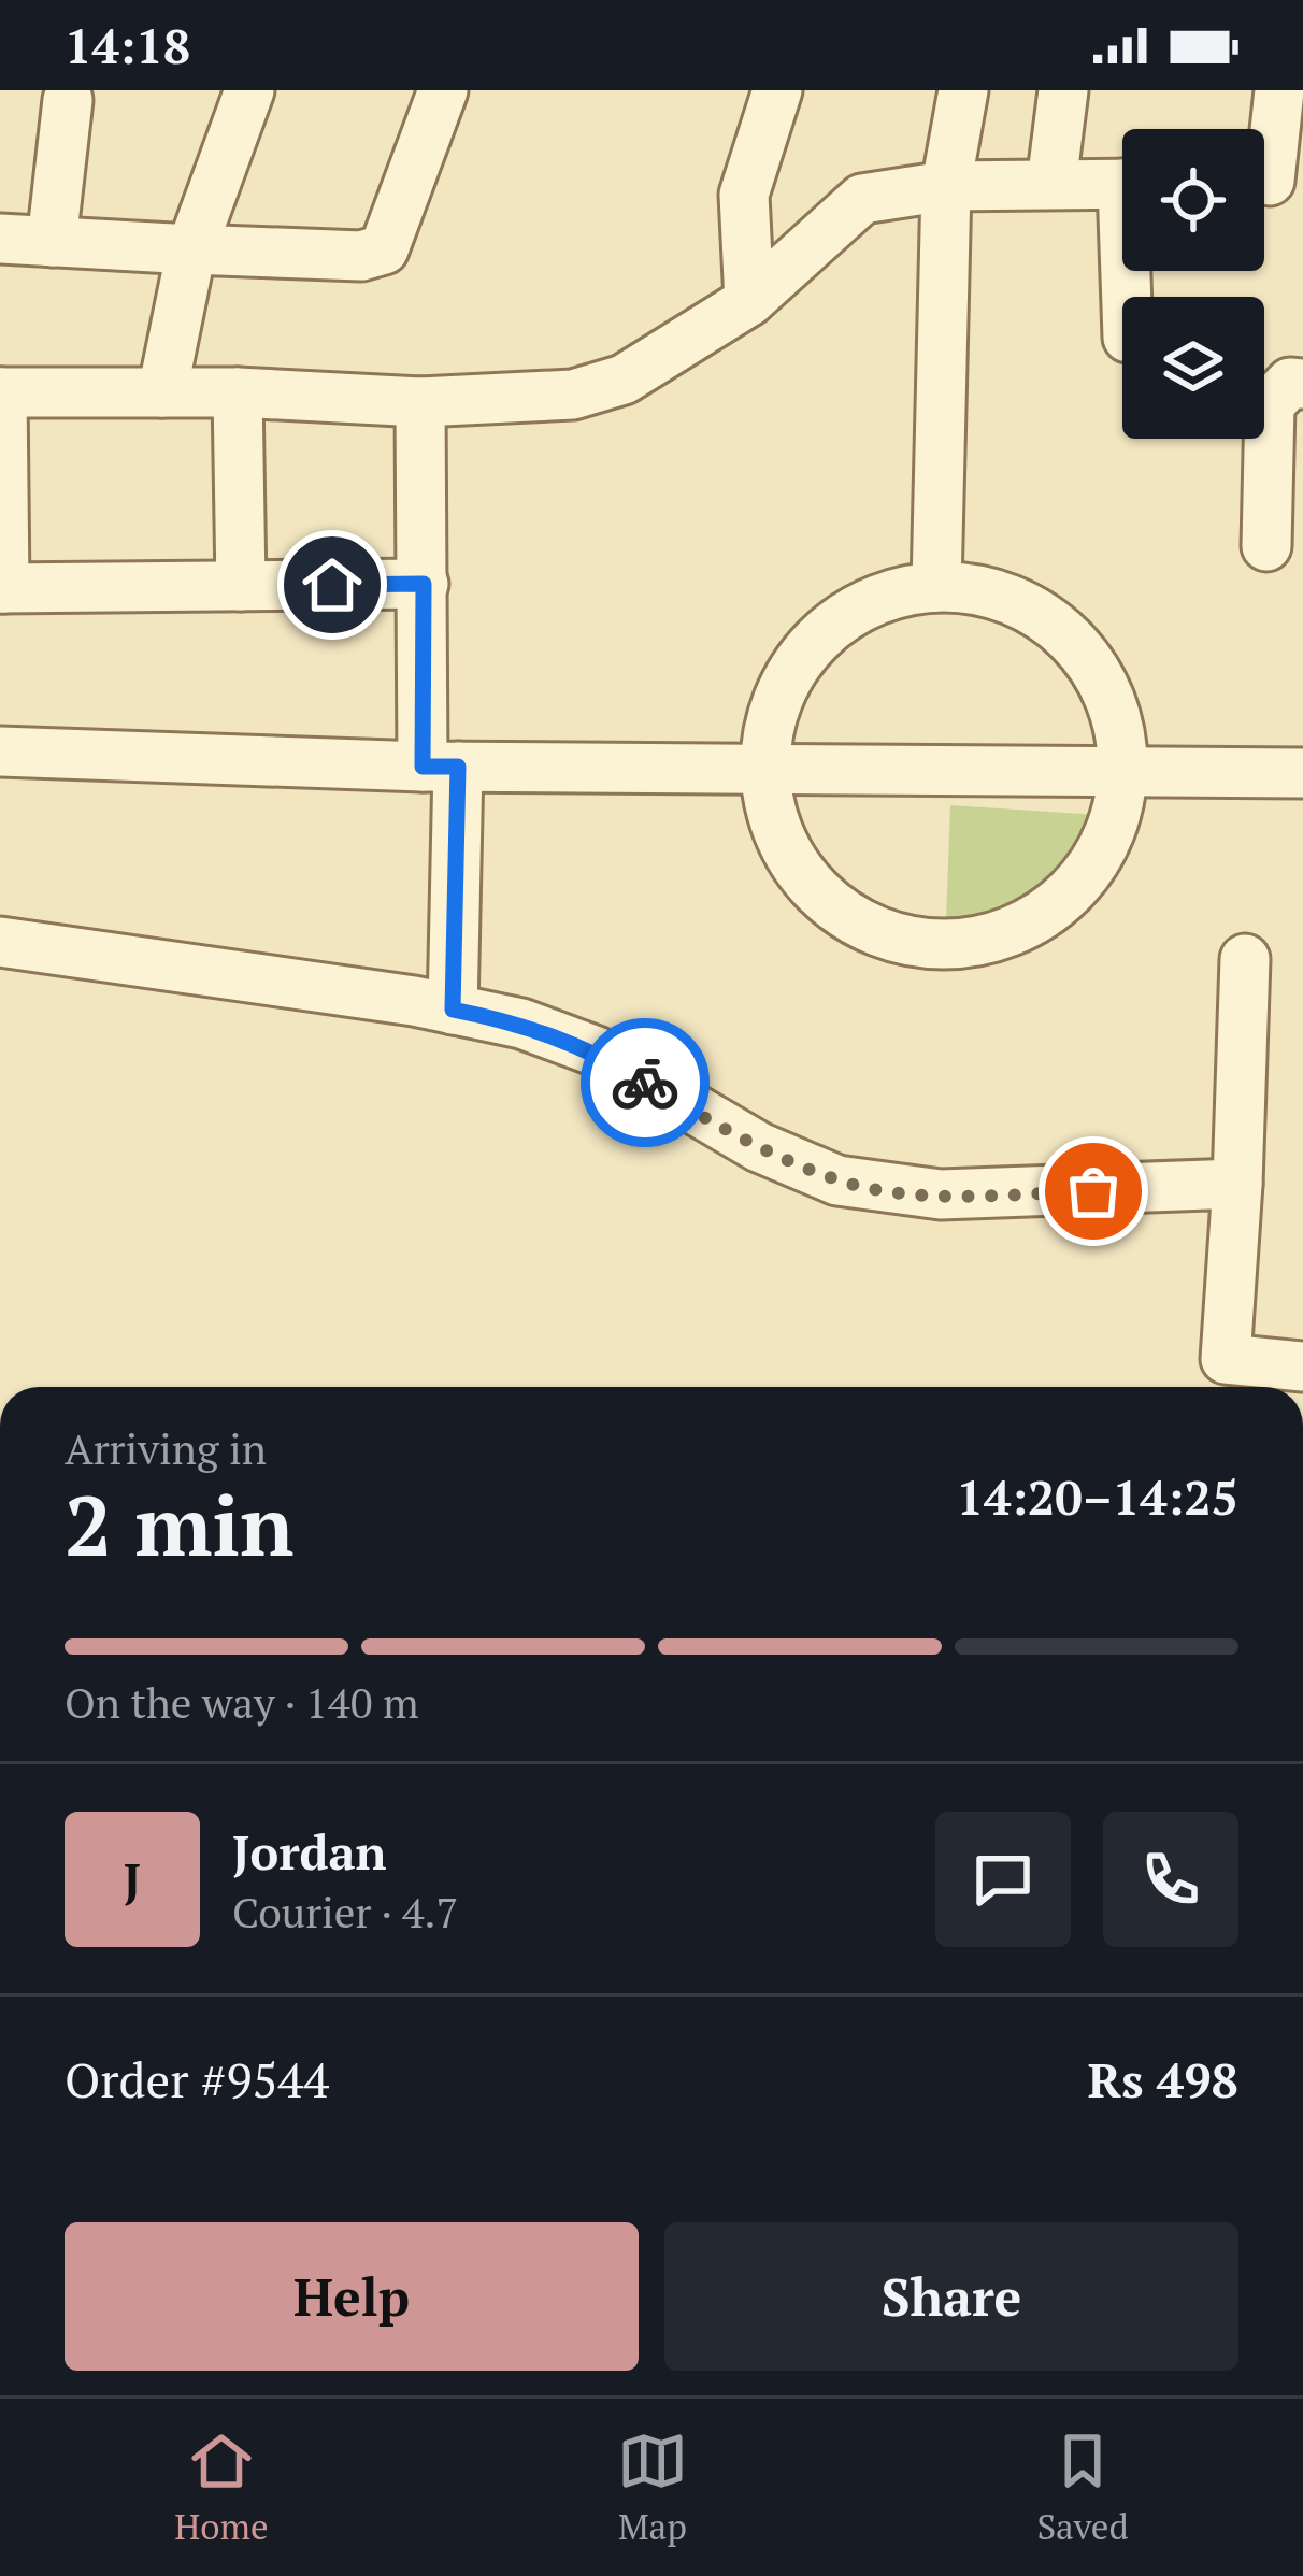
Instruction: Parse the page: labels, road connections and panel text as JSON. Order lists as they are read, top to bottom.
{
  "page": {
    "status": "14:18",
    "heading": ["2 min", "Arriving in", "14:20–14:25"],
    "panel": [
      "Jordan",
      "Courier · 4.7",
      "Order #9544",
      "Rs 498"
    ],
    "bar": "On the way · 140 m",
    "round": "J",
    "buttons": ["Help", "Share"],
    "tabs": ["Home", "Map", "Saved"]
  }
}
